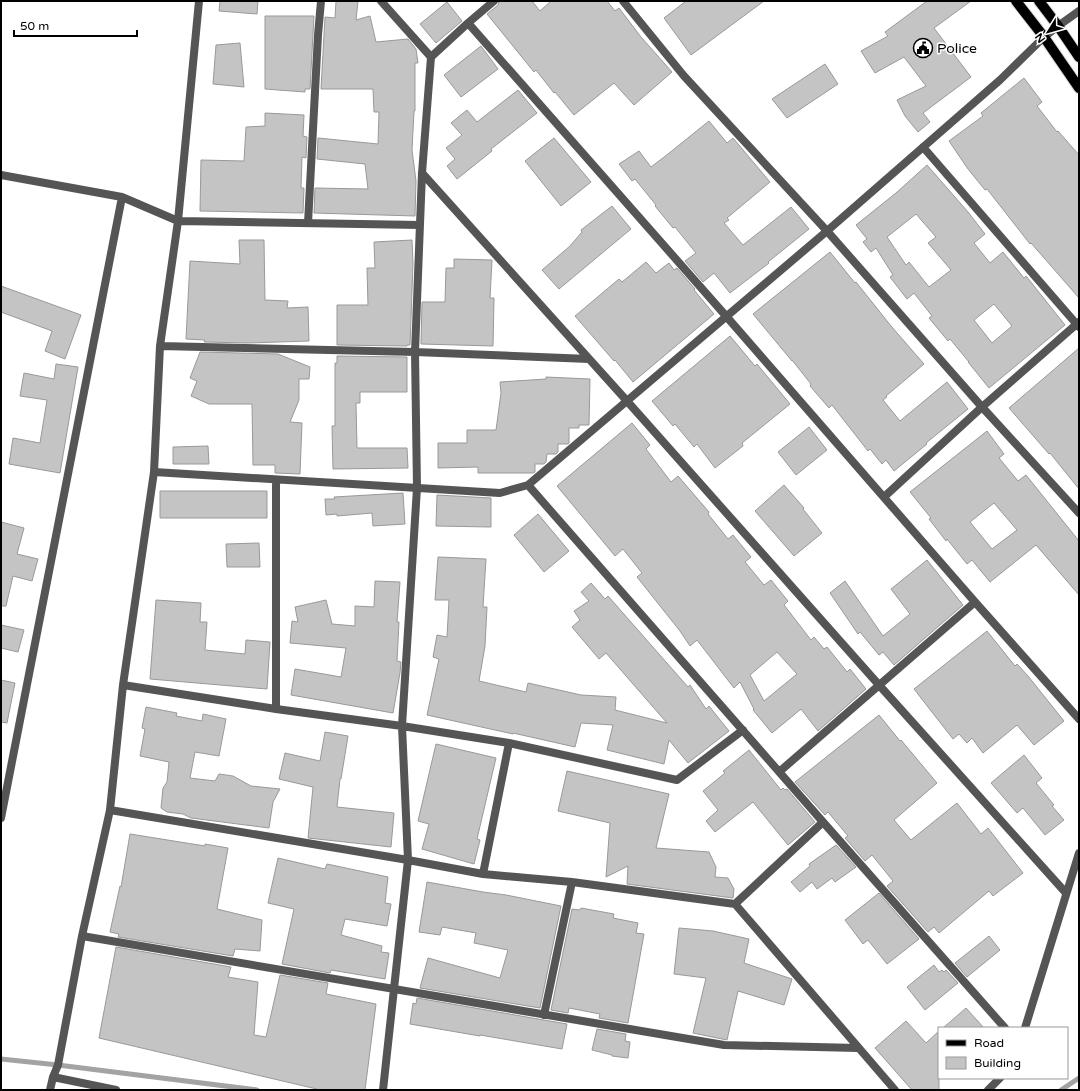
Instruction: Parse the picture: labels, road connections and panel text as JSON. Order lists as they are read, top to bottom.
{
  "places": {
    "public building": ["Police"]
  },
  "legend": ["Road", "Building"],
  "scale_bar": "50 m",
  "north": "bottom left"
}
